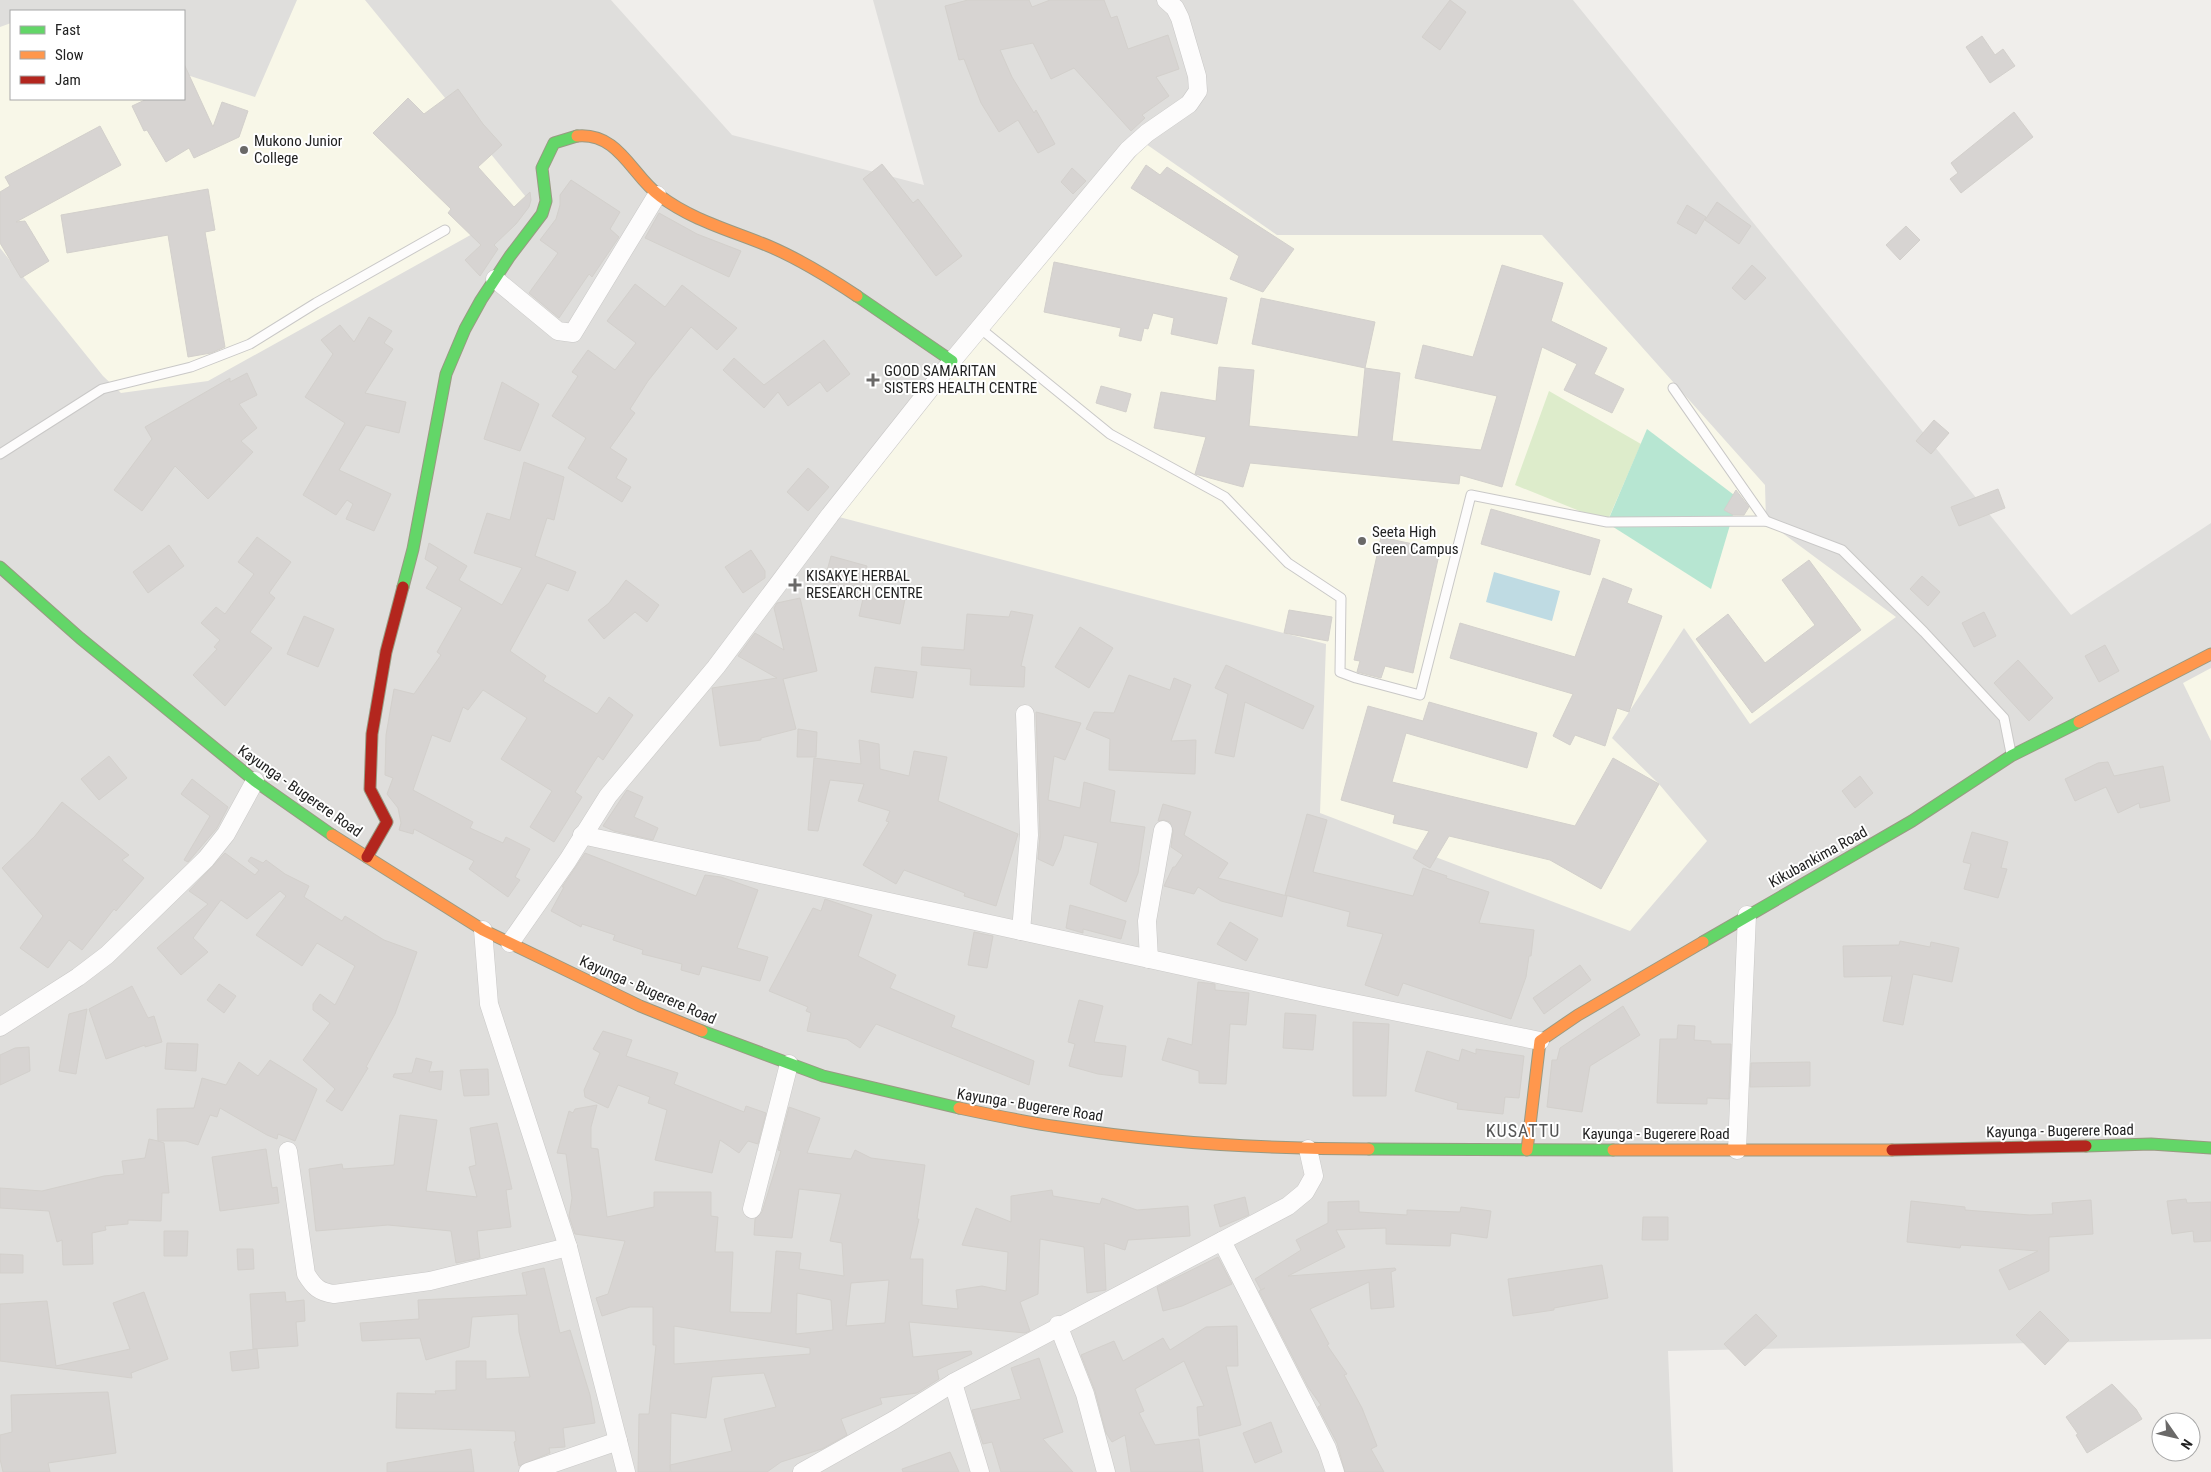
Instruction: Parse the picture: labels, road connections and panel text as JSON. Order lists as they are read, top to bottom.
{
  "streets": {
    "main road": ["Kayunga - Bugerere Road", "Kikubankima Road"]
  },
  "districts": ["KUSATTU"],
  "places": {
    "other": ["Mukono Junior College", "Seeta High Green Campus"],
    "health": ["GOOD SAMARITAN SISTERS HEALTH CENTRE", "KISAKYE HERBAL RESEARCH CENTRE"]
  },
  "legend": ["Fast", "Slow", "Jam"],
  "north": "bottom right"
}
